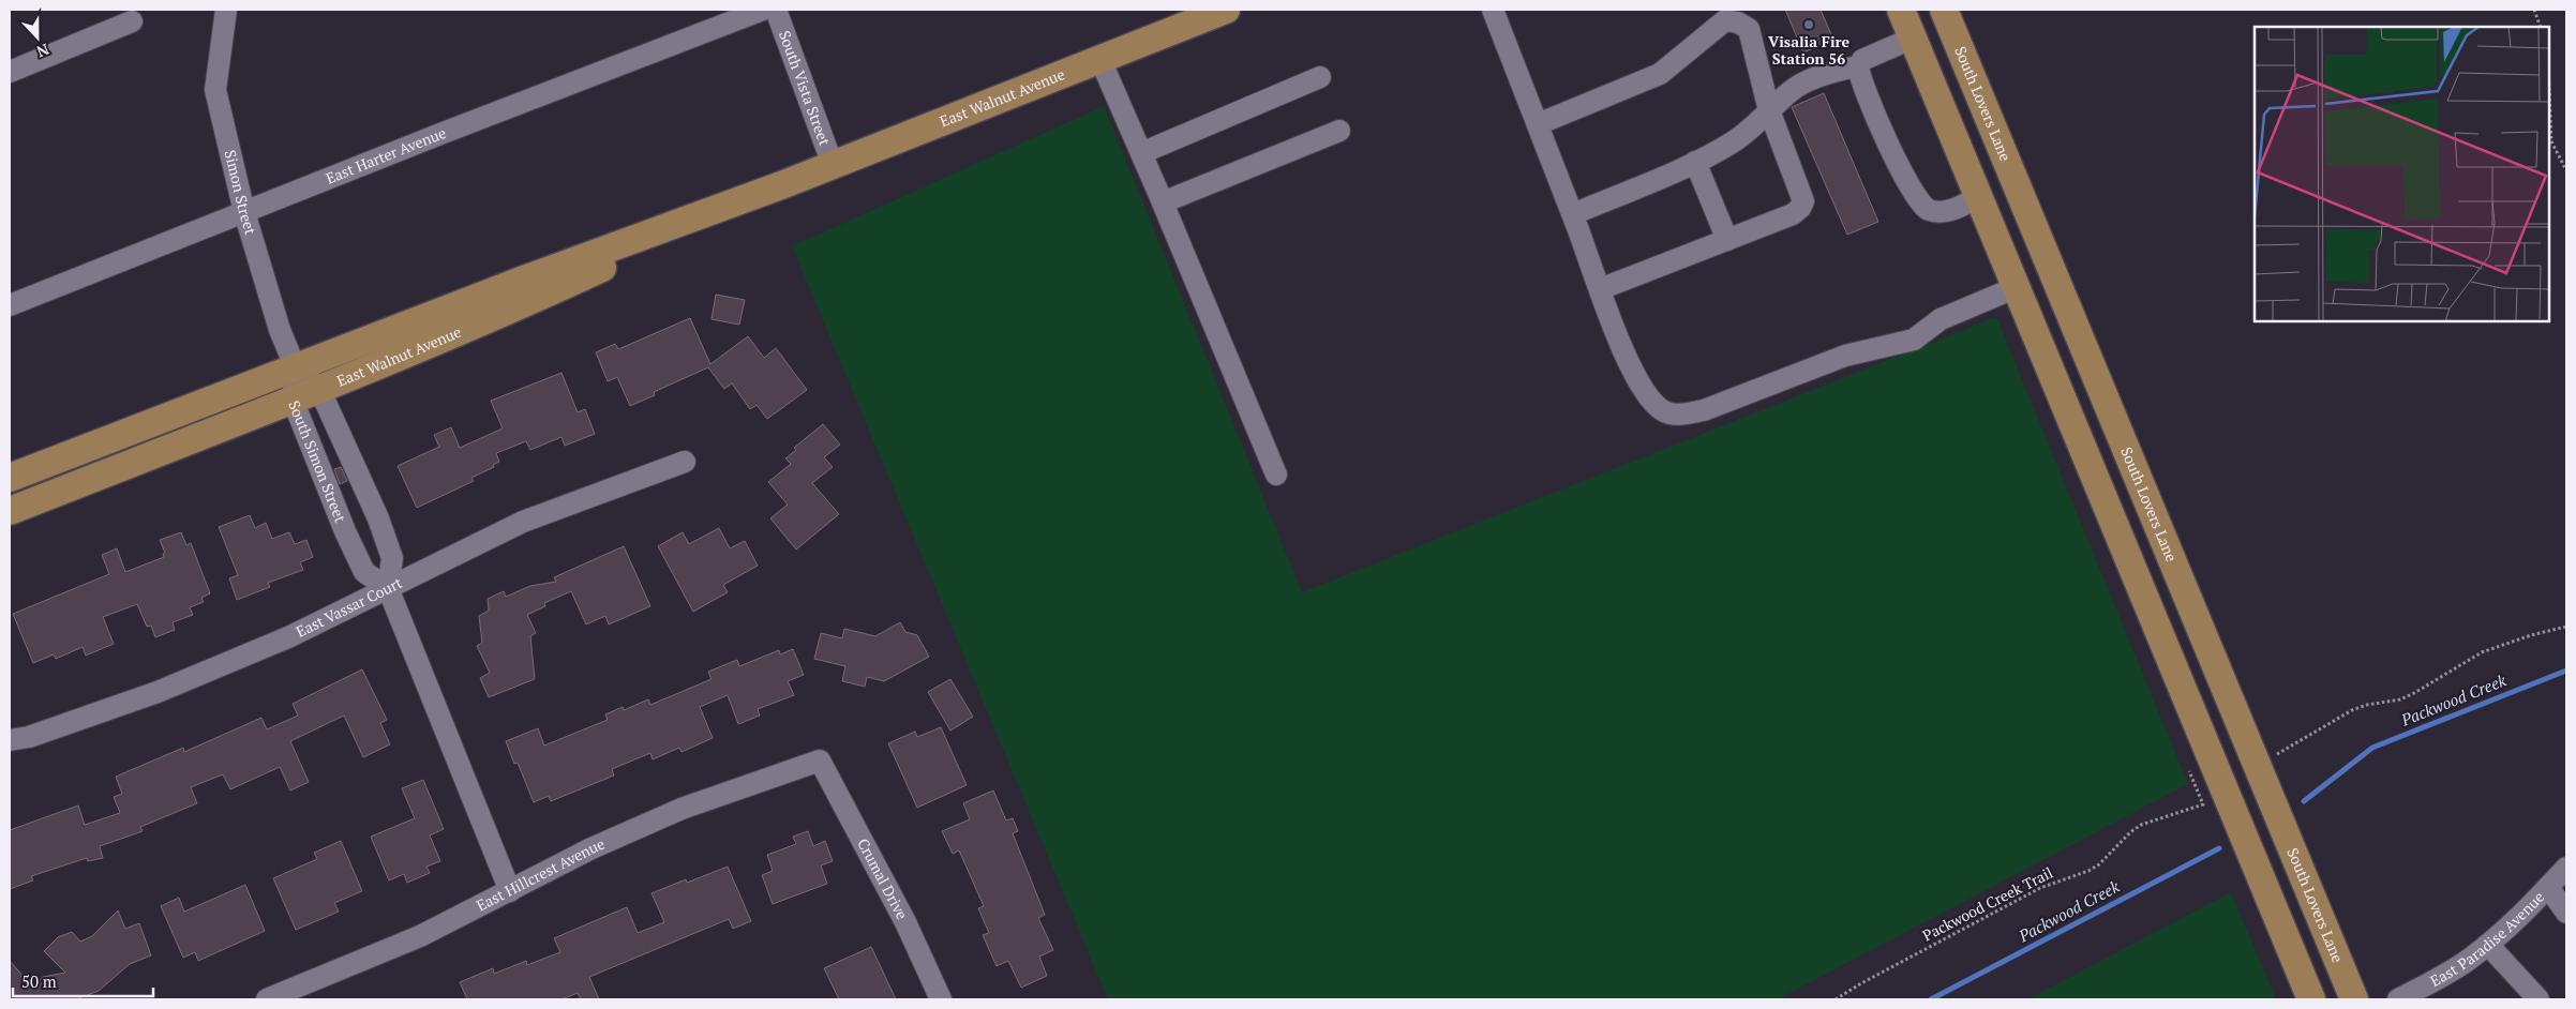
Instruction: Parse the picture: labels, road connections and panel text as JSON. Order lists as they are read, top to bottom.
{
  "streets": {
    "main road": ["East Walnut Avenue", "South Lovers Lane"],
    "street": [
      "South Vista Street",
      "East Harter Avenue",
      "Simon Street",
      "South Simon Street",
      "East Vassar Court",
      "East Hillcrest Avenue",
      "Crumal Drive",
      "East Paradise Avenue"
    ],
    "path": ["Packwood Creek Trail"]
  },
  "crossings": [
    ["South Vista Street", "East Walnut Avenue"],
    ["East Walnut Avenue", "Simon Street"],
    ["East Walnut Avenue", "South Simon Street"],
    ["East Harter Avenue", "Simon Street"],
    ["Simon Street", "South Simon Street"],
    ["South Simon Street", "East Vassar Court"],
    ["East Hillcrest Avenue", "Crumal Drive"]
  ],
  "water": ["Packwood Creek"],
  "places": ["Visalia Fire Station 56"],
  "scale_bar": "50 m",
  "north": "bottom"
}
